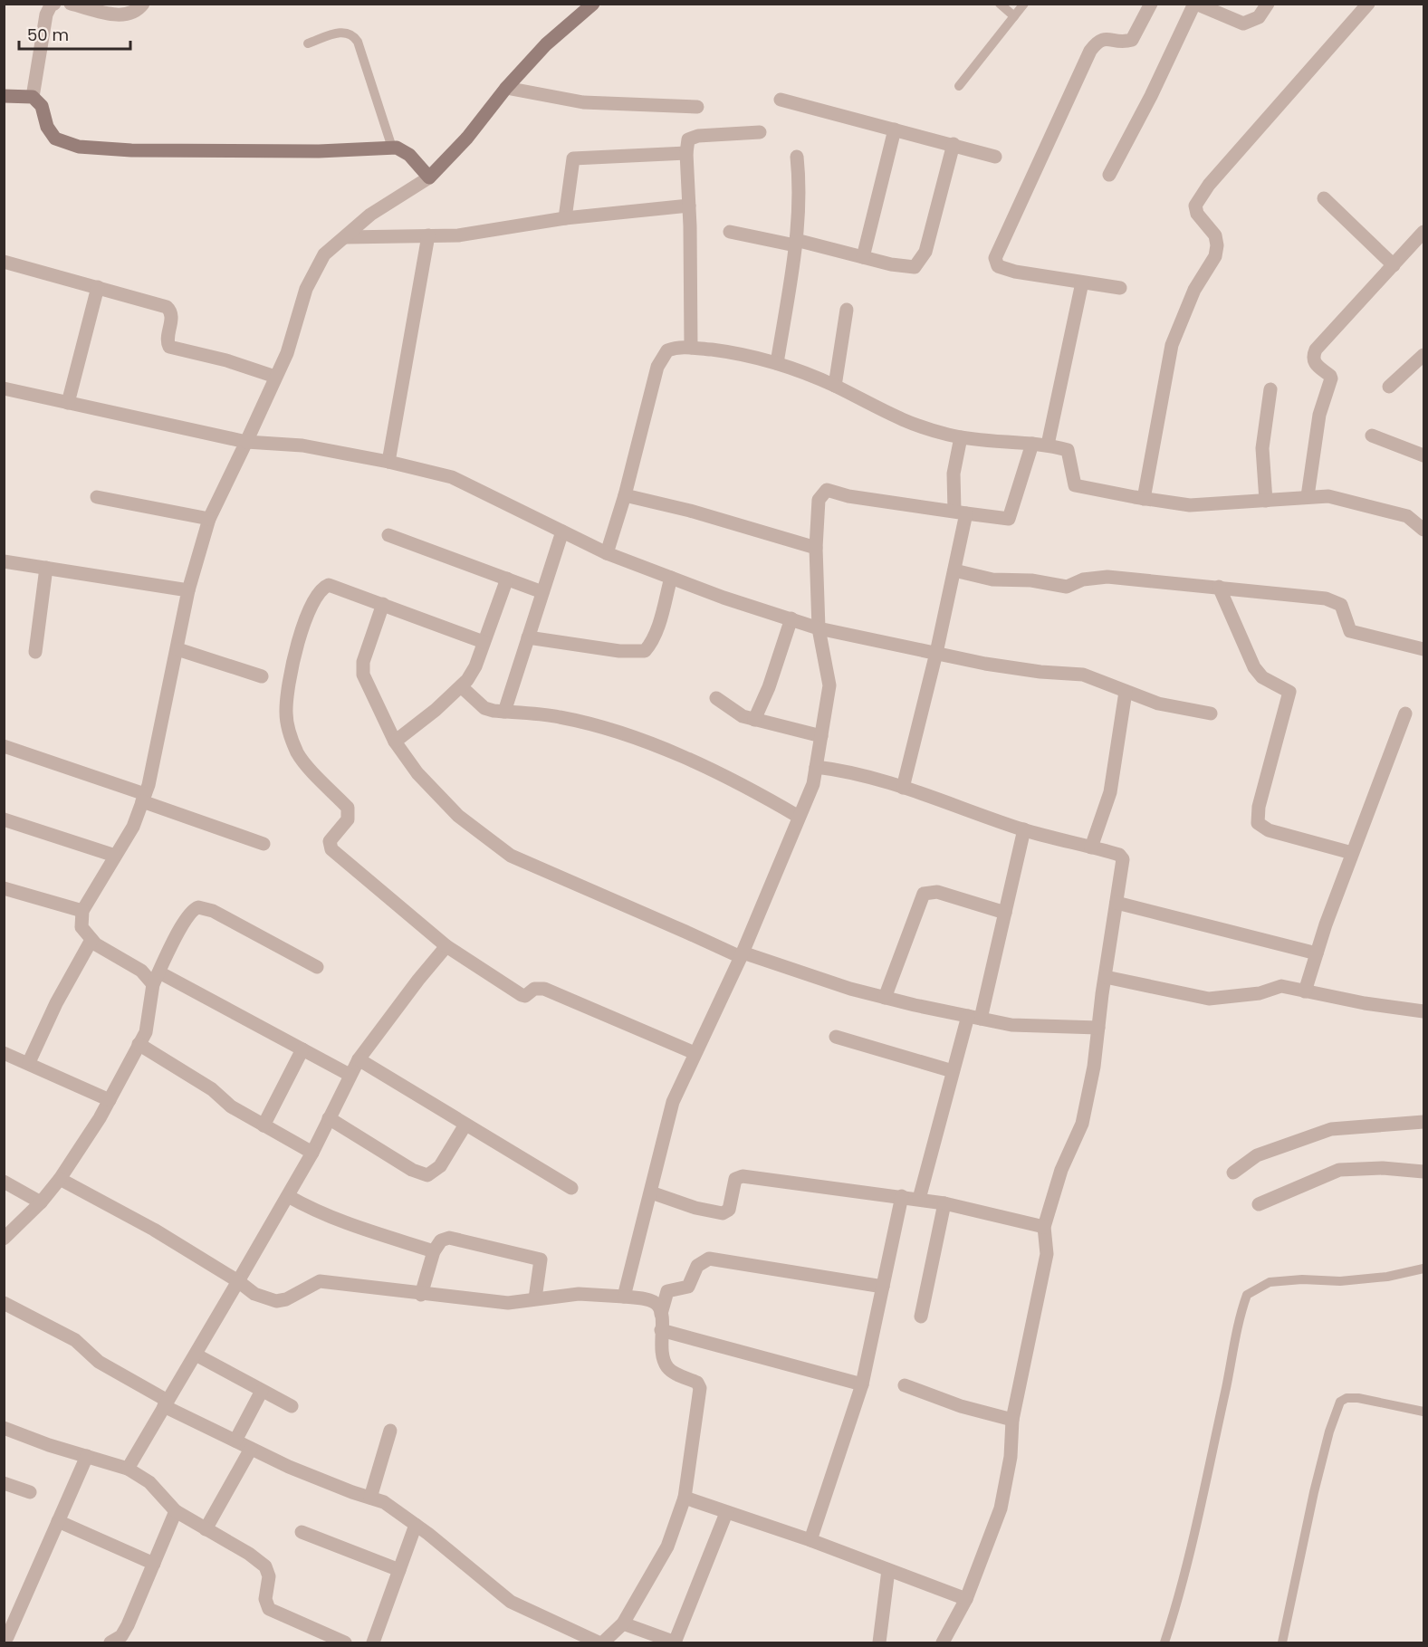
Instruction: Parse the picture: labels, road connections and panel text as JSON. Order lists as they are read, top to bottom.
{
  "scale_bar": "50 m"
}
